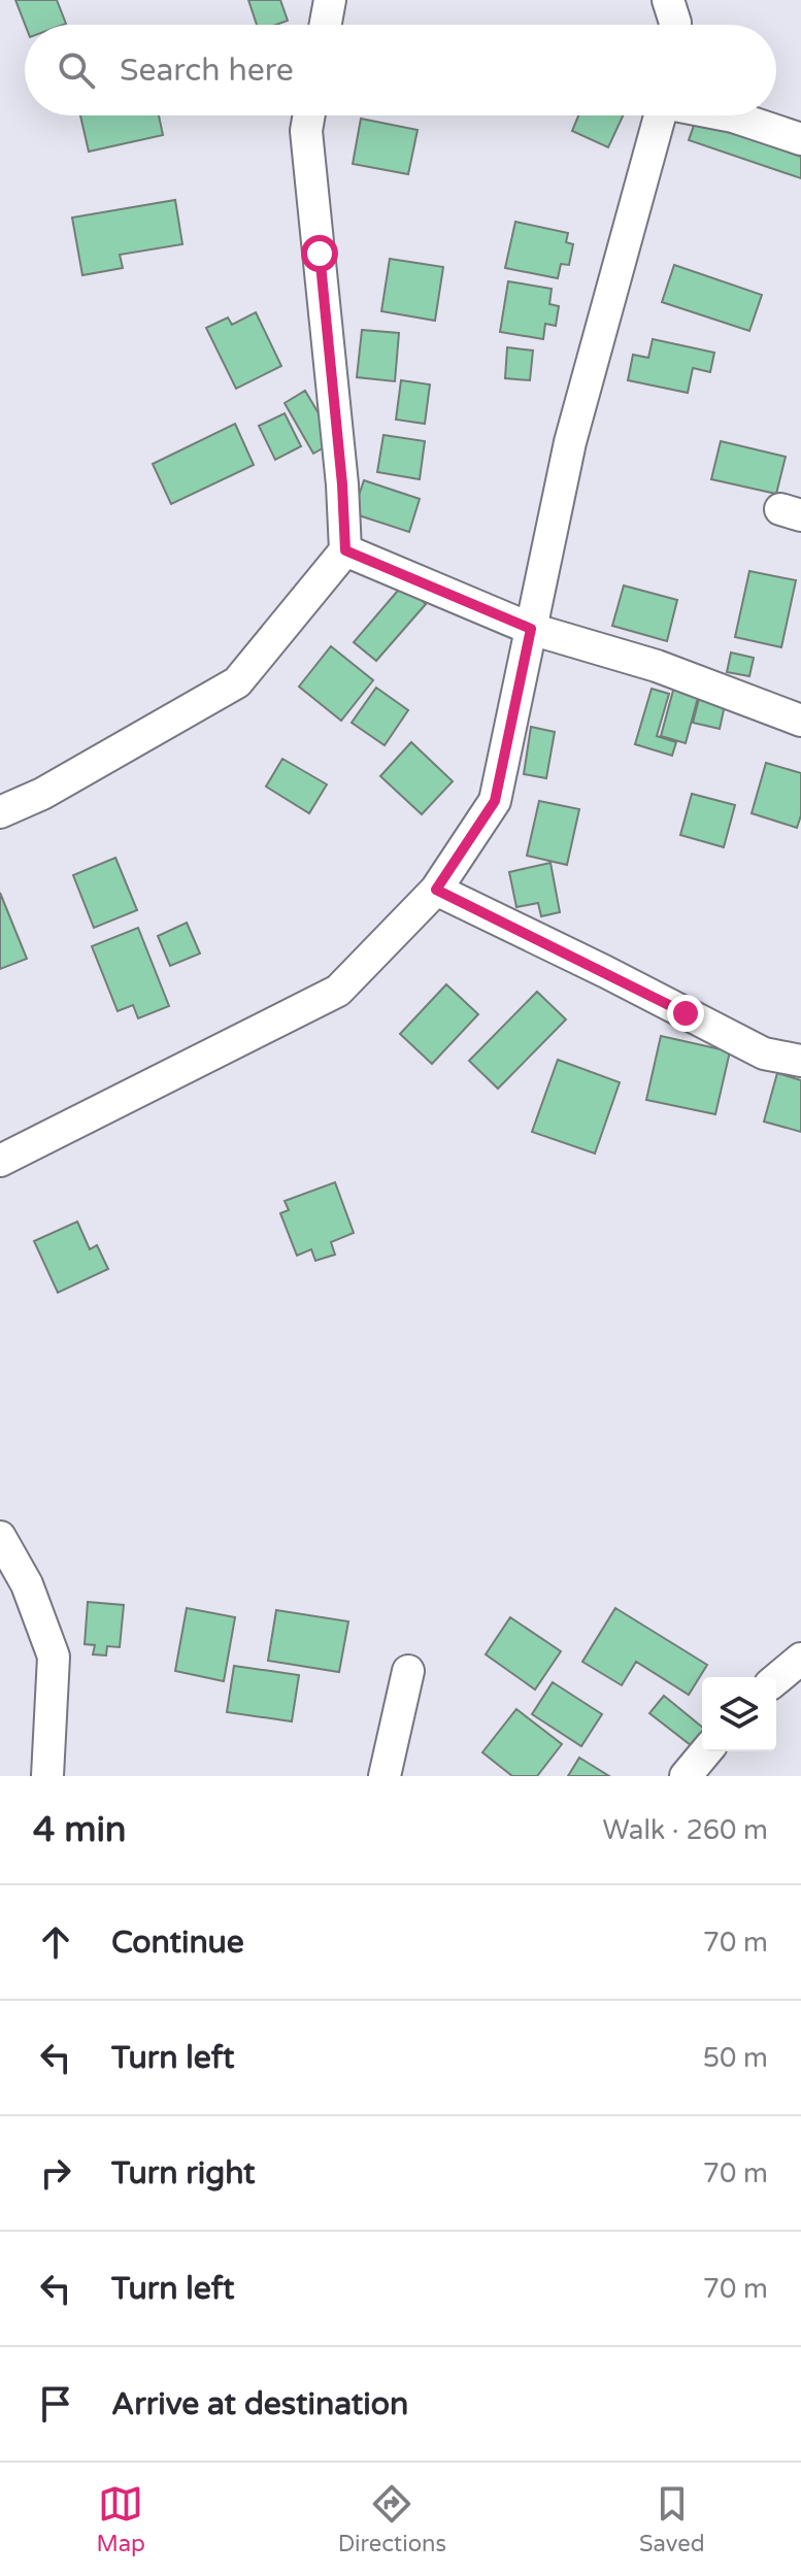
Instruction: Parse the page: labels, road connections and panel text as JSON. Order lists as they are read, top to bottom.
{
  "page": {
    "search": "Search here",
    "heading": ["4 min", "Walk · 260 m"],
    "list": [
      ["Continue", "70 m"],
      ["Turn left", "50 m"],
      ["Turn right", "70 m"],
      ["Turn left", "70 m"],
      "Arrive at destination"
    ],
    "nav": ["Map", "Directions", "Saved"]
  }
}
